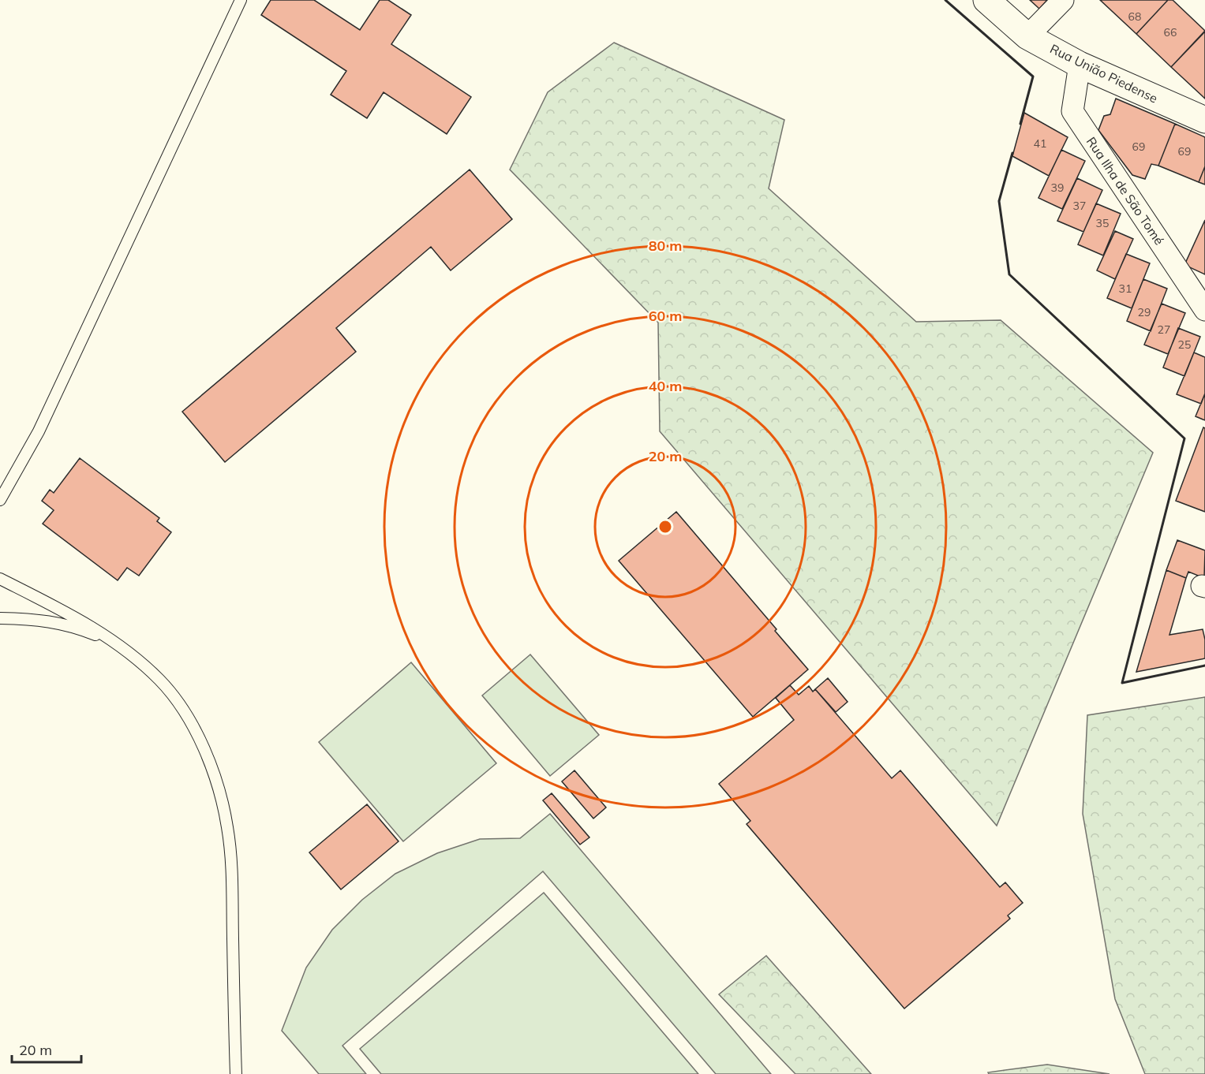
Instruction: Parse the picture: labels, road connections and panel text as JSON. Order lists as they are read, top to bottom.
{
  "streets": {
    "street": ["Rua União Piedense", "Rua Ilha de São Tomé"]
  },
  "crossings": [
    ["Rua União Piedense", "Rua Ilha de São Tomé"]
  ],
  "house_numbers": [
    "68",
    "66",
    "41",
    "69",
    "69",
    "39",
    "37",
    "35",
    "31",
    "29",
    "27",
    "25"
  ],
  "scale_bar": "20 m",
  "rings": [
    "80 m",
    "60 m",
    "40 m",
    "20 m"
  ]
}
